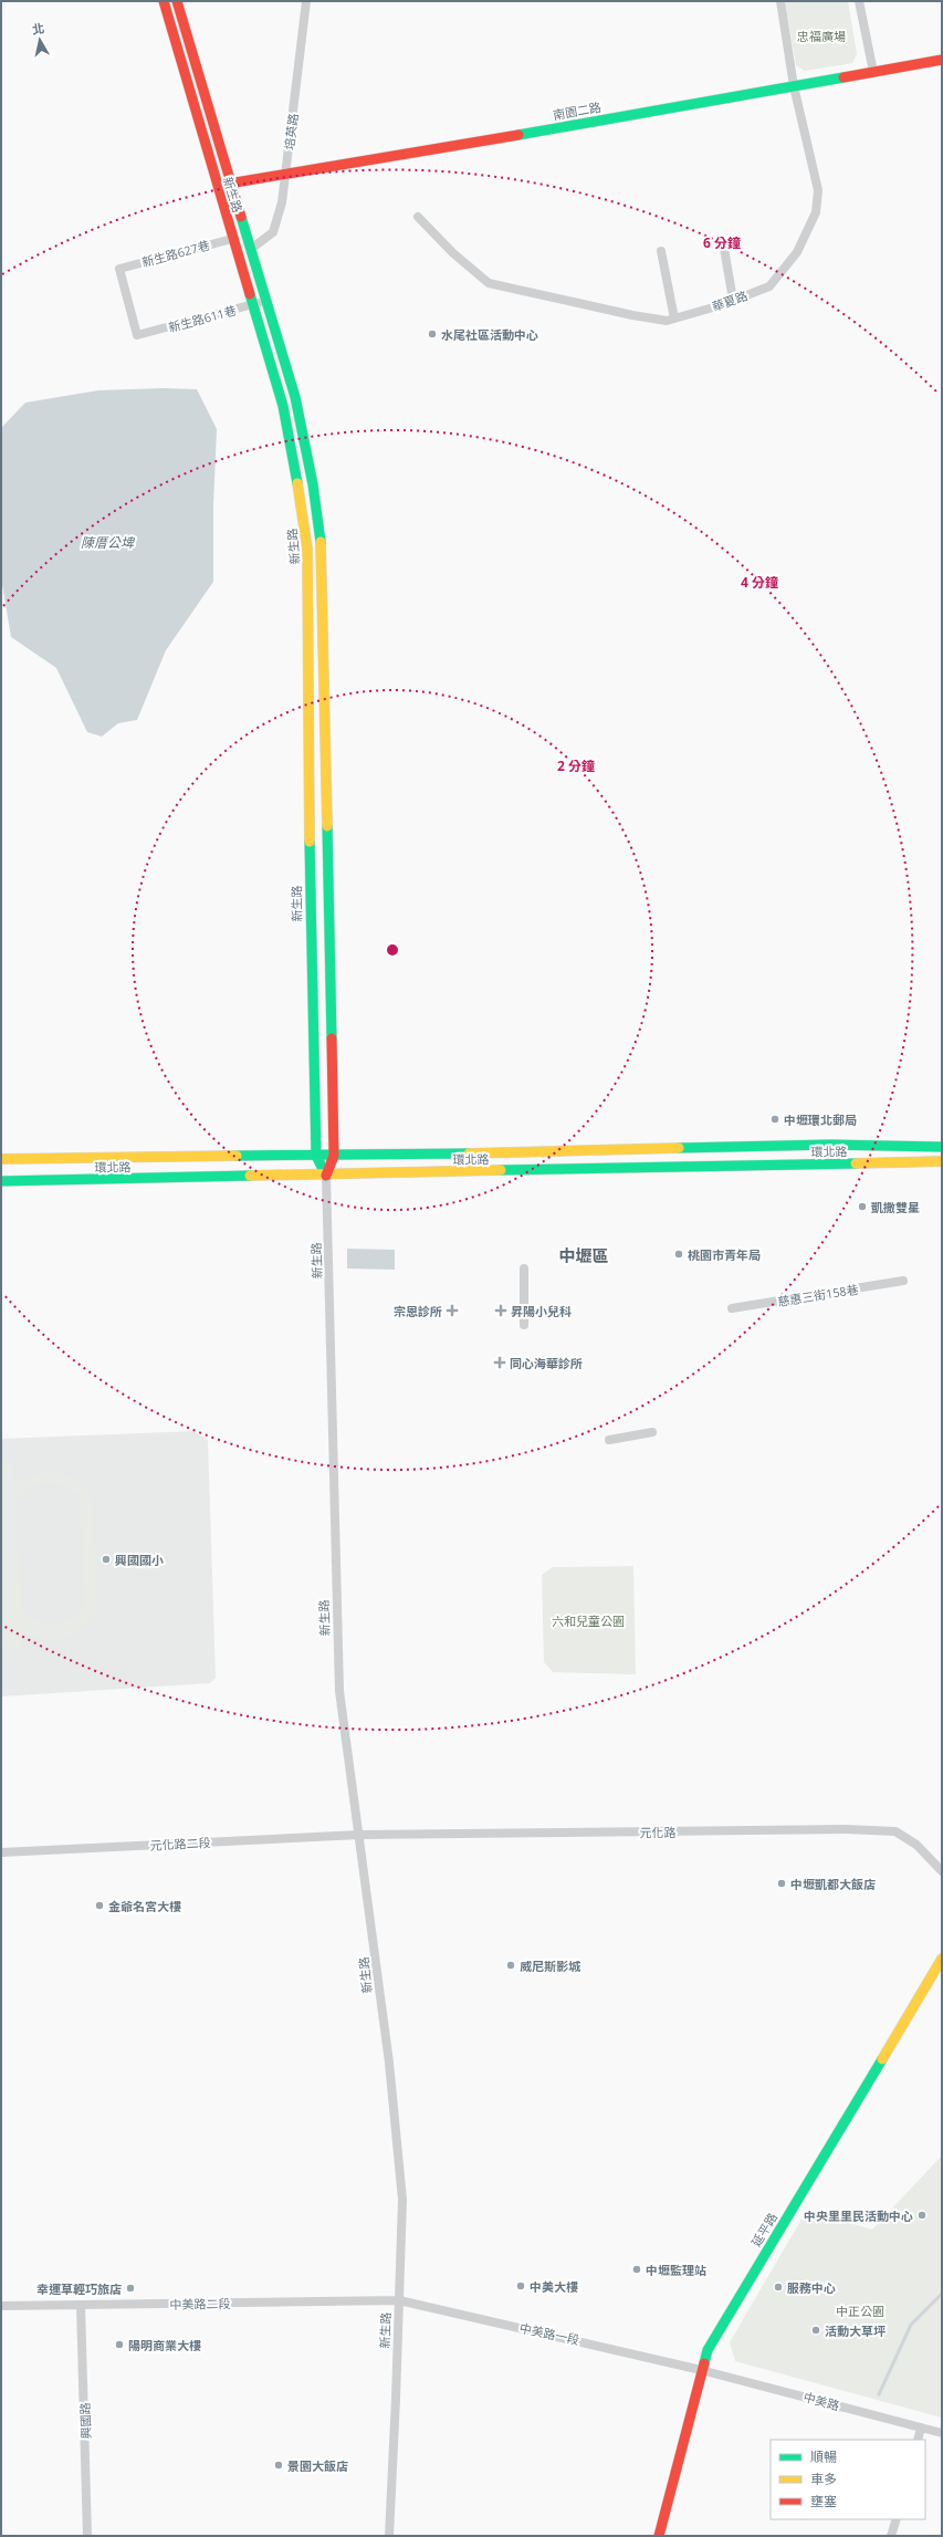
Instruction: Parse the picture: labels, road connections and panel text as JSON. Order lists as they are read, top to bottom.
{
  "streets": {
    "main road": [
      "南園二路",
      "新生路",
      "環北路",
      "延平路"
    ],
    "street": [
      "培英路",
      "新生路627巷",
      "華夏路",
      "新生路611巷",
      "慈惠三街158巷",
      "元化路",
      "元化路二段",
      "中美路二段",
      "中美路一段",
      "中美路",
      "興國路"
    ]
  },
  "crossings": [
    ["南園二路", "培英路"],
    ["南園二路", "新生路"],
    ["南園二路", "華夏路"],
    ["培英路", "新生路"],
    ["新生路", "新生路627巷"],
    ["新生路", "新生路611巷"],
    ["新生路", "環北路"],
    ["新生路", "元化路"],
    ["新生路", "元化路二段"],
    ["新生路", "中美路二段"],
    ["新生路", "中美路一段"],
    ["新生路627巷", "新生路611巷"],
    ["元化路", "元化路二段"],
    ["延平路", "中美路一段"],
    ["延平路", "中美路"],
    ["中美路二段", "中美路一段"],
    ["中美路二段", "興國路"],
    ["中美路一段", "中美路"]
  ],
  "districts": ["中壢區"],
  "water": ["陳厝公埤"],
  "parks": ["忠福廣場", "六和兒童公園", "中正公園"],
  "places": {
    "other": [
      "水尾社區活動中心",
      "中壢環北郵局",
      "凱撒雙星",
      "桃園市青年局",
      "興國國小",
      "中壢凱都大飯店",
      "金爺名宮大樓",
      "威尼斯影城",
      "中央里里民活動中心",
      "中壢監理站",
      "中美大樓",
      "服務中心",
      "幸運草輕巧旅店",
      "活動大草坪",
      "陽明商業大樓",
      "景園大飯店"
    ],
    "health": ["宗恩診所", "昇陽小兒科", "同心海華診所"]
  },
  "legend": ["順暢", "車多", "壅塞"],
  "north": "top",
  "rings": ["6 分鐘", "4 分鐘", "2 分鐘"]
}
